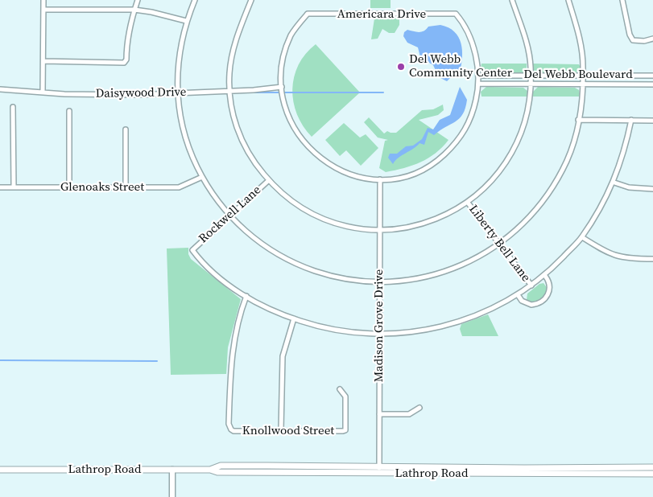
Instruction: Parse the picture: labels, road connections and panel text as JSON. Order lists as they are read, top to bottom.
{
  "streets": {
    "main road": ["Lathrop Road"],
    "street": [
      "Americara Drive",
      "Del Webb Boulevard",
      "Daisywood Drive",
      "Glenoaks Street",
      "Rockwell Lane",
      "Liberty Bell Lane",
      "Madison Grove Drive",
      "Knollwood Street"
    ]
  },
  "crossings": [
    ["Americara Drive", "Del Webb Boulevard"],
    ["Americara Drive", "Daisywood Drive"],
    ["Rockwell Lane", "Knollwood Street"],
    ["Madison Grove Drive", "Lathrop Road"]
  ],
  "places": ["Del Webb Community Center"]
}
